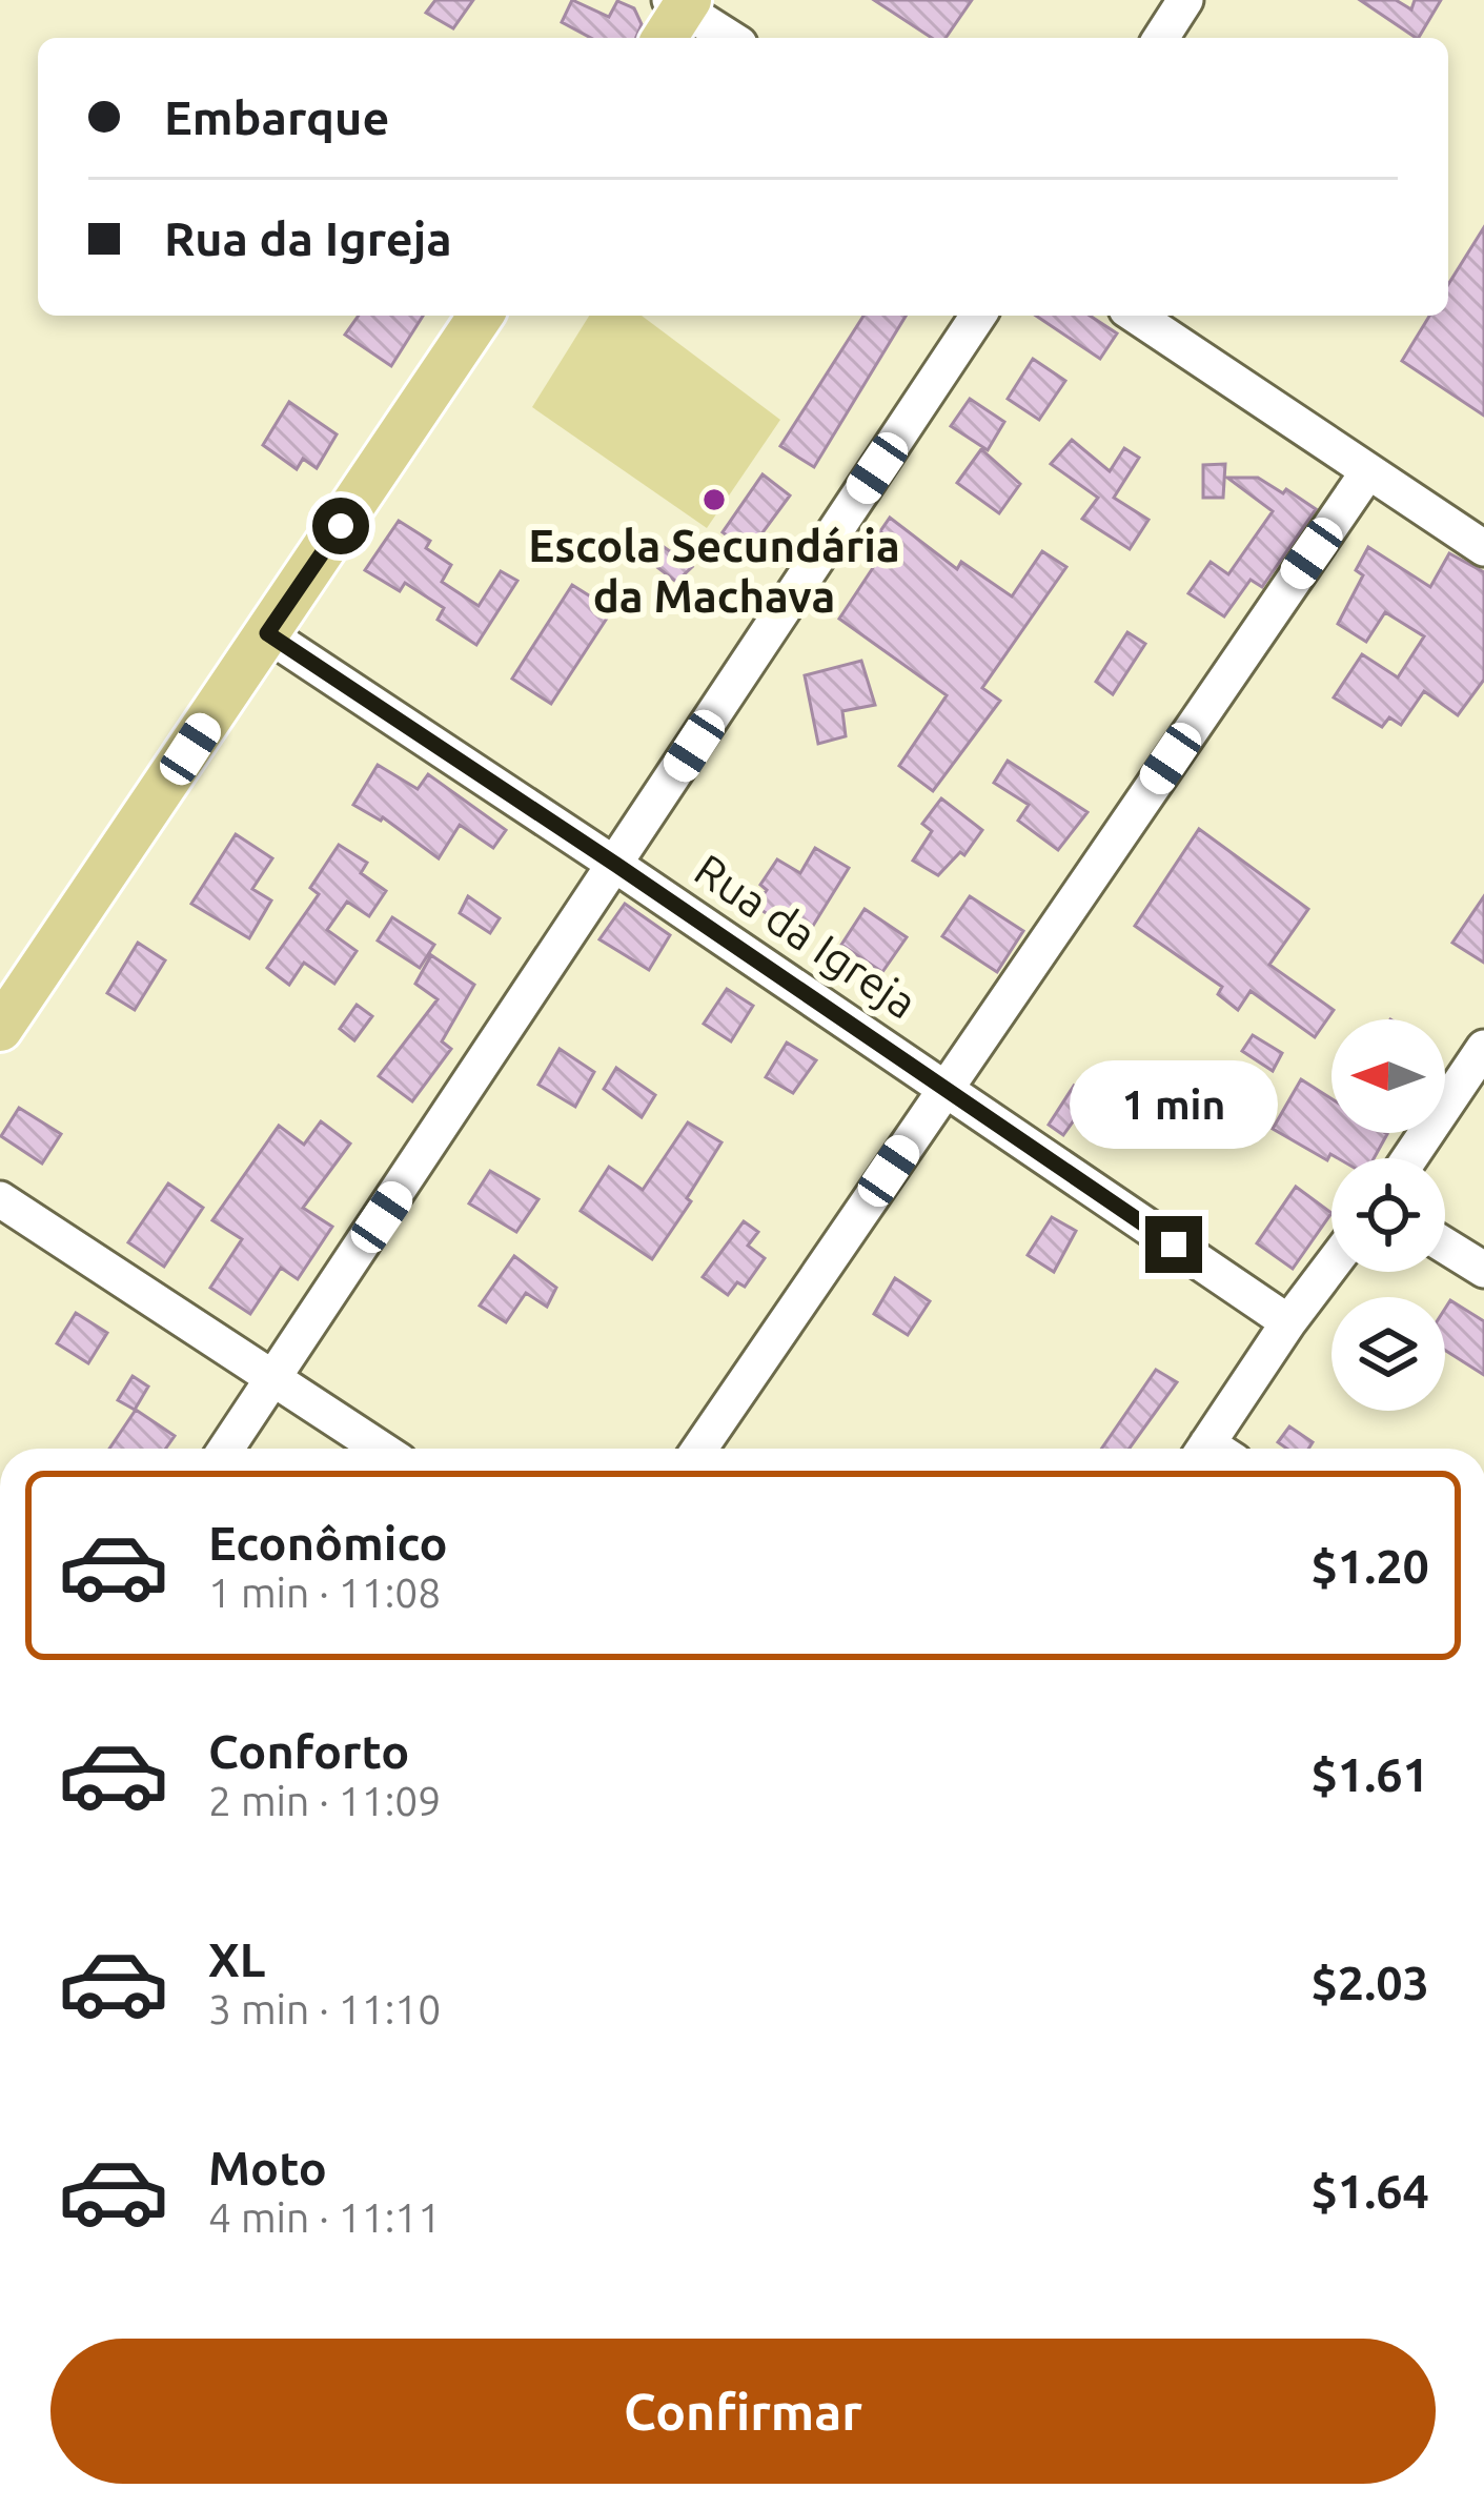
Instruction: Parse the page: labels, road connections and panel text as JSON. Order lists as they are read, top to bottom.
{
  "streets": {
    "street": ["Rua da Igreja"]
  },
  "places": ["Escola Secundária da Machava"],
  "north": "left",
  "page": {
    "banner": ["Embarque", "Rua da Igreja"],
    "bubble": "1 min",
    "list": [
      {
        "name": "Econômico",
        "note": "1 min · 11:08",
        "value": "$1.20"
      },
      {
        "name": "Conforto",
        "note": "2 min · 11:09",
        "value": "$1.61"
      },
      {
        "name": "XL",
        "note": "3 min · 11:10",
        "value": "$2.03"
      },
      {
        "name": "Moto",
        "note": "4 min · 11:11",
        "value": "$1.64"
      }
    ],
    "buttons": "Confirmar"
  }
}
